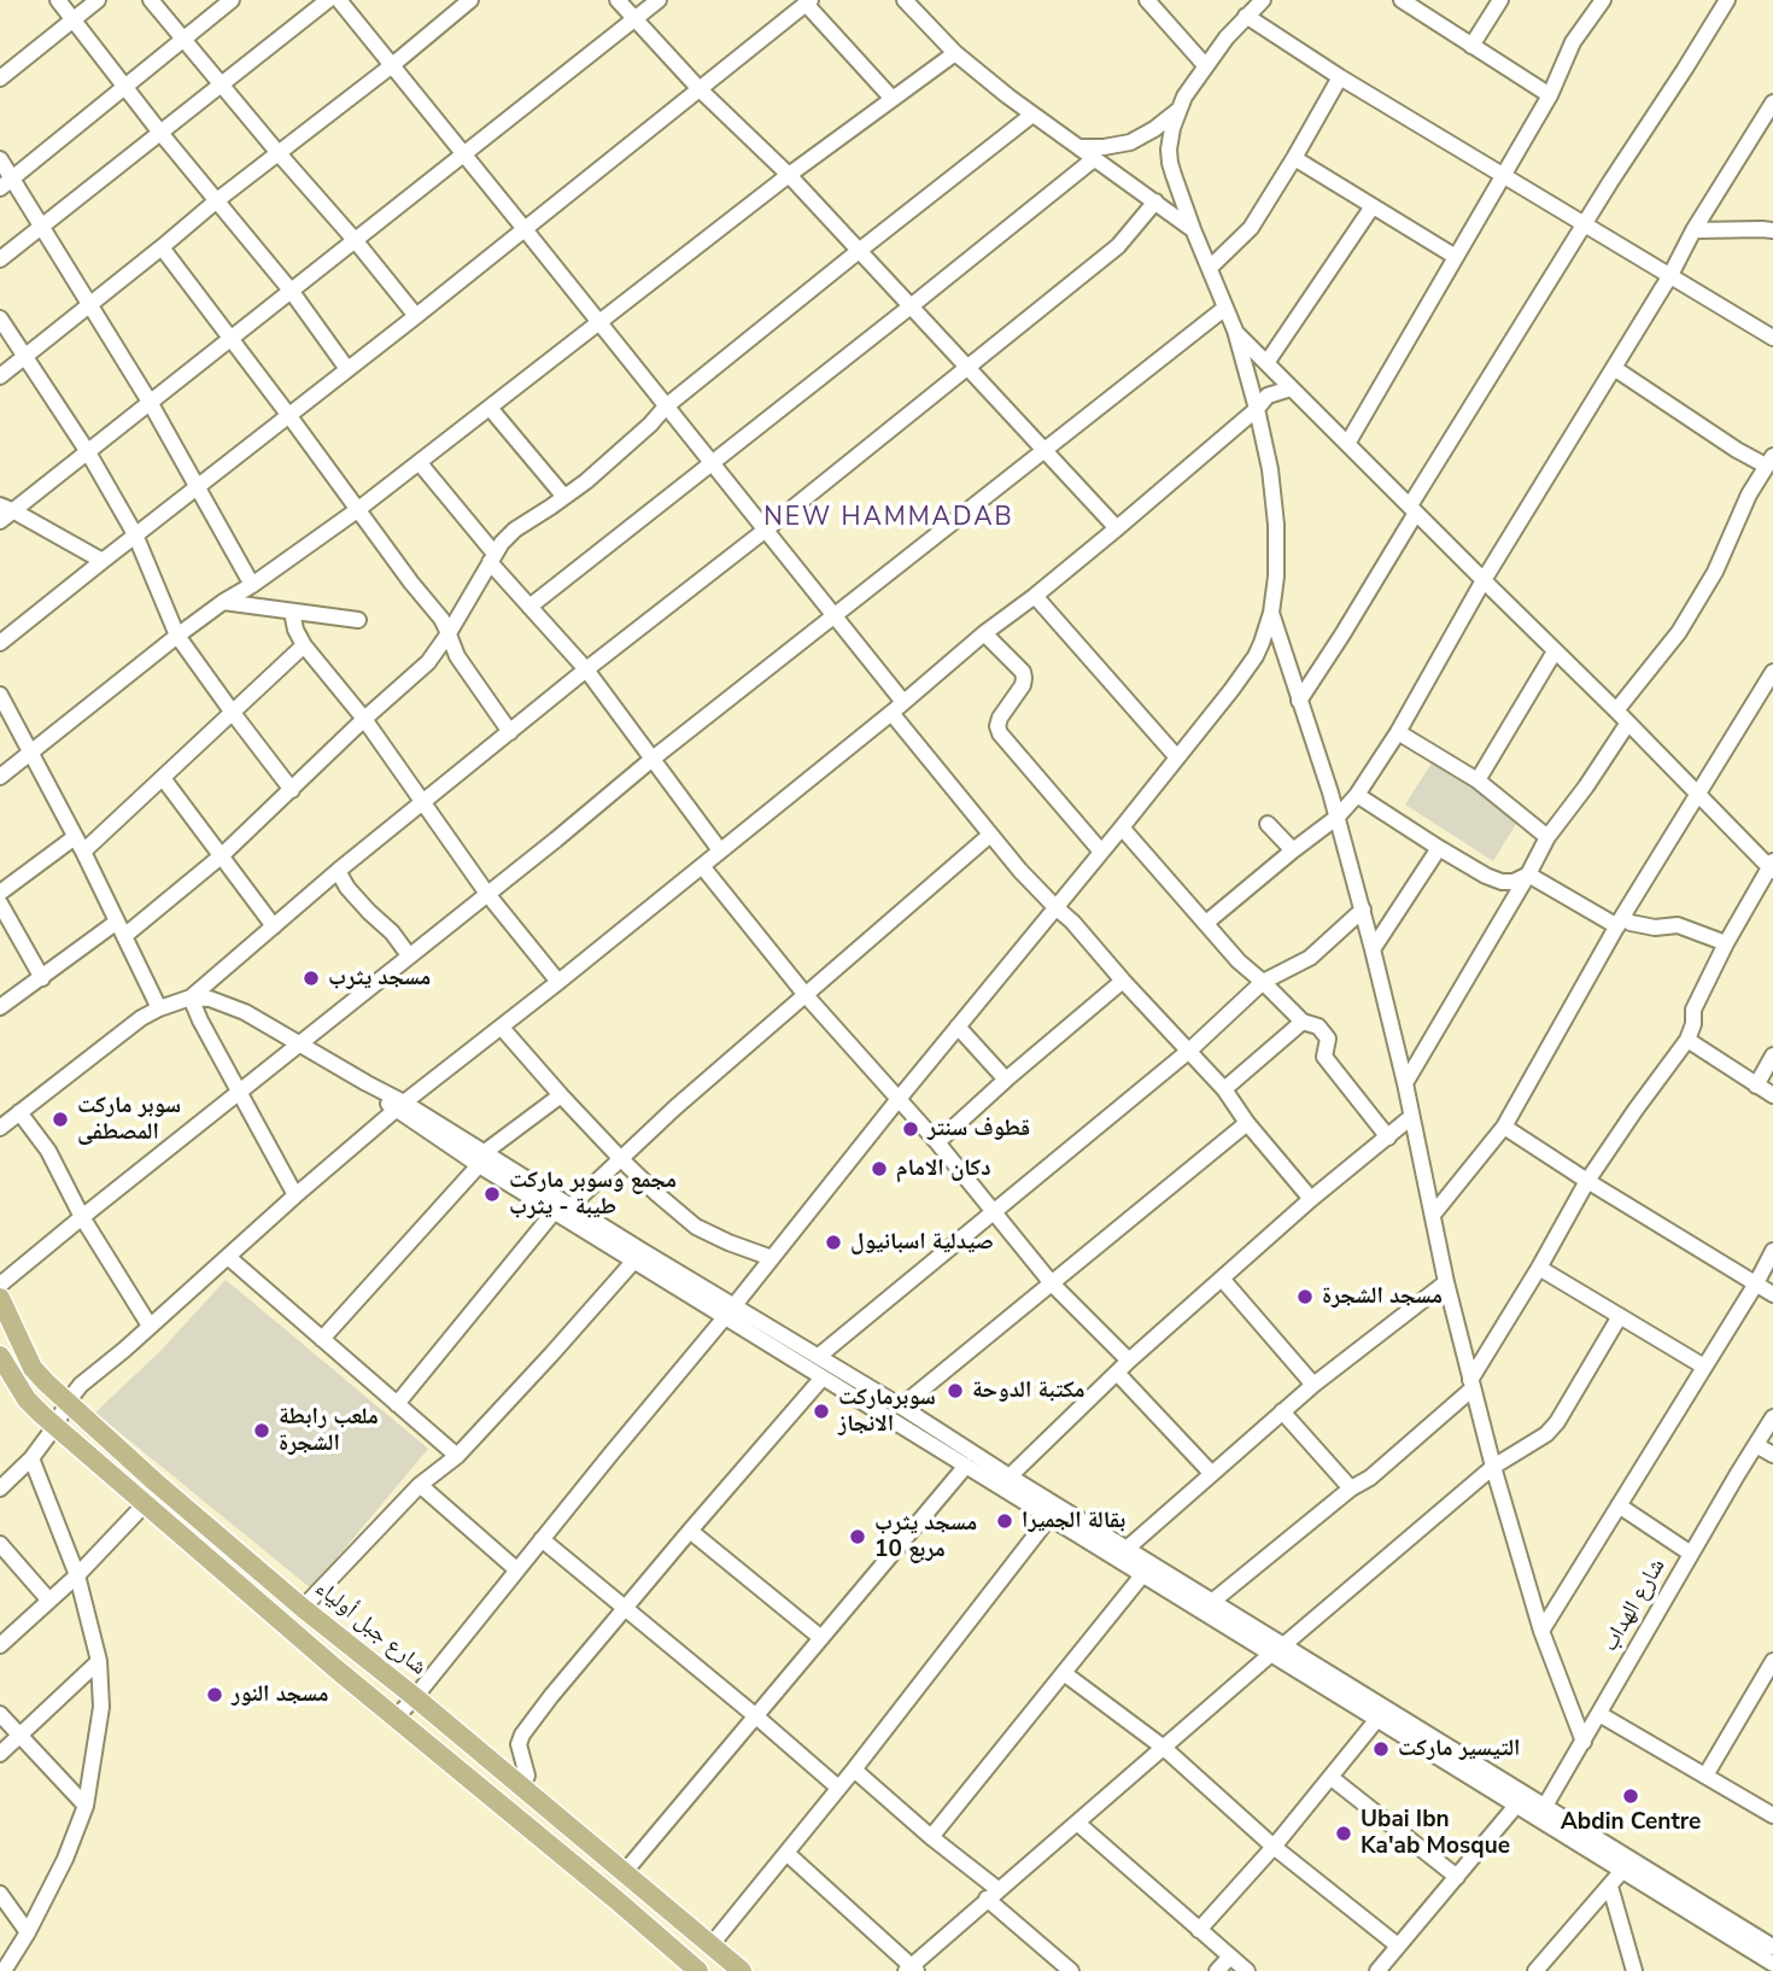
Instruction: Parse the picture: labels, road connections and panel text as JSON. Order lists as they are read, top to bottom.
{
  "streets": {
    "main road": ["شارع جبل أولياء"],
    "street": ["شارع الهداب"]
  },
  "districts": ["NEW HAMMADAB"],
  "places": [
    "مسجد يثرب",
    "سوبر ماركت المصطفى",
    "قطوف سنتر",
    "دكان الامام",
    "مجمع وسوبر ماركت طيبة - يثرب",
    "صيدلية اسبانيول",
    "مسجد الشجرة",
    "مكتبة الدوحة",
    "سوبرماركت الانجاز",
    "ملعب رابطة الشجرة",
    "بقالة الجميرا",
    "مسجد يثرب مربع 10",
    "مسجد النور",
    "التيسير ماركت",
    "Abdin Centre",
    "Ubai Ibn Ka'ab Mosque"
  ]
}
